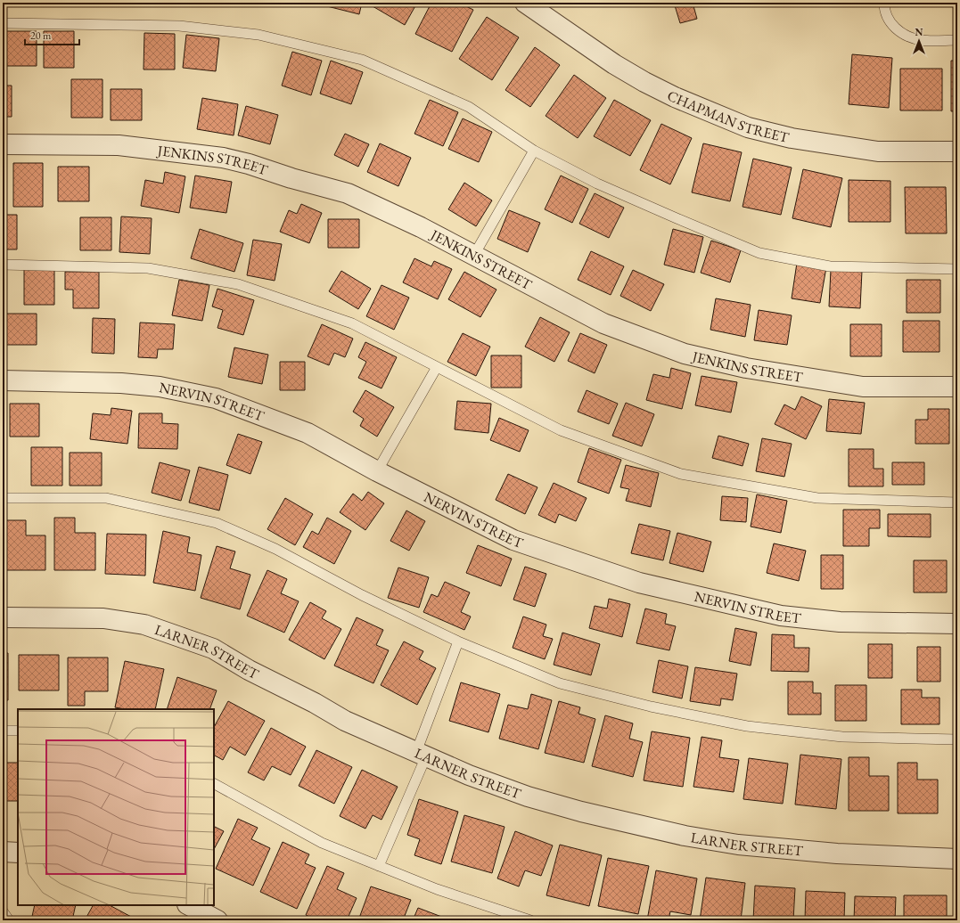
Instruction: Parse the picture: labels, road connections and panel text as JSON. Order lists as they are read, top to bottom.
{
  "streets": {
    "street": [
      "CHAPMAN STREET",
      "JENKINS STREET",
      "NERVIN STREET",
      "LARNER STREET"
    ]
  },
  "scale_bar": "20 m",
  "north": "top"
}
